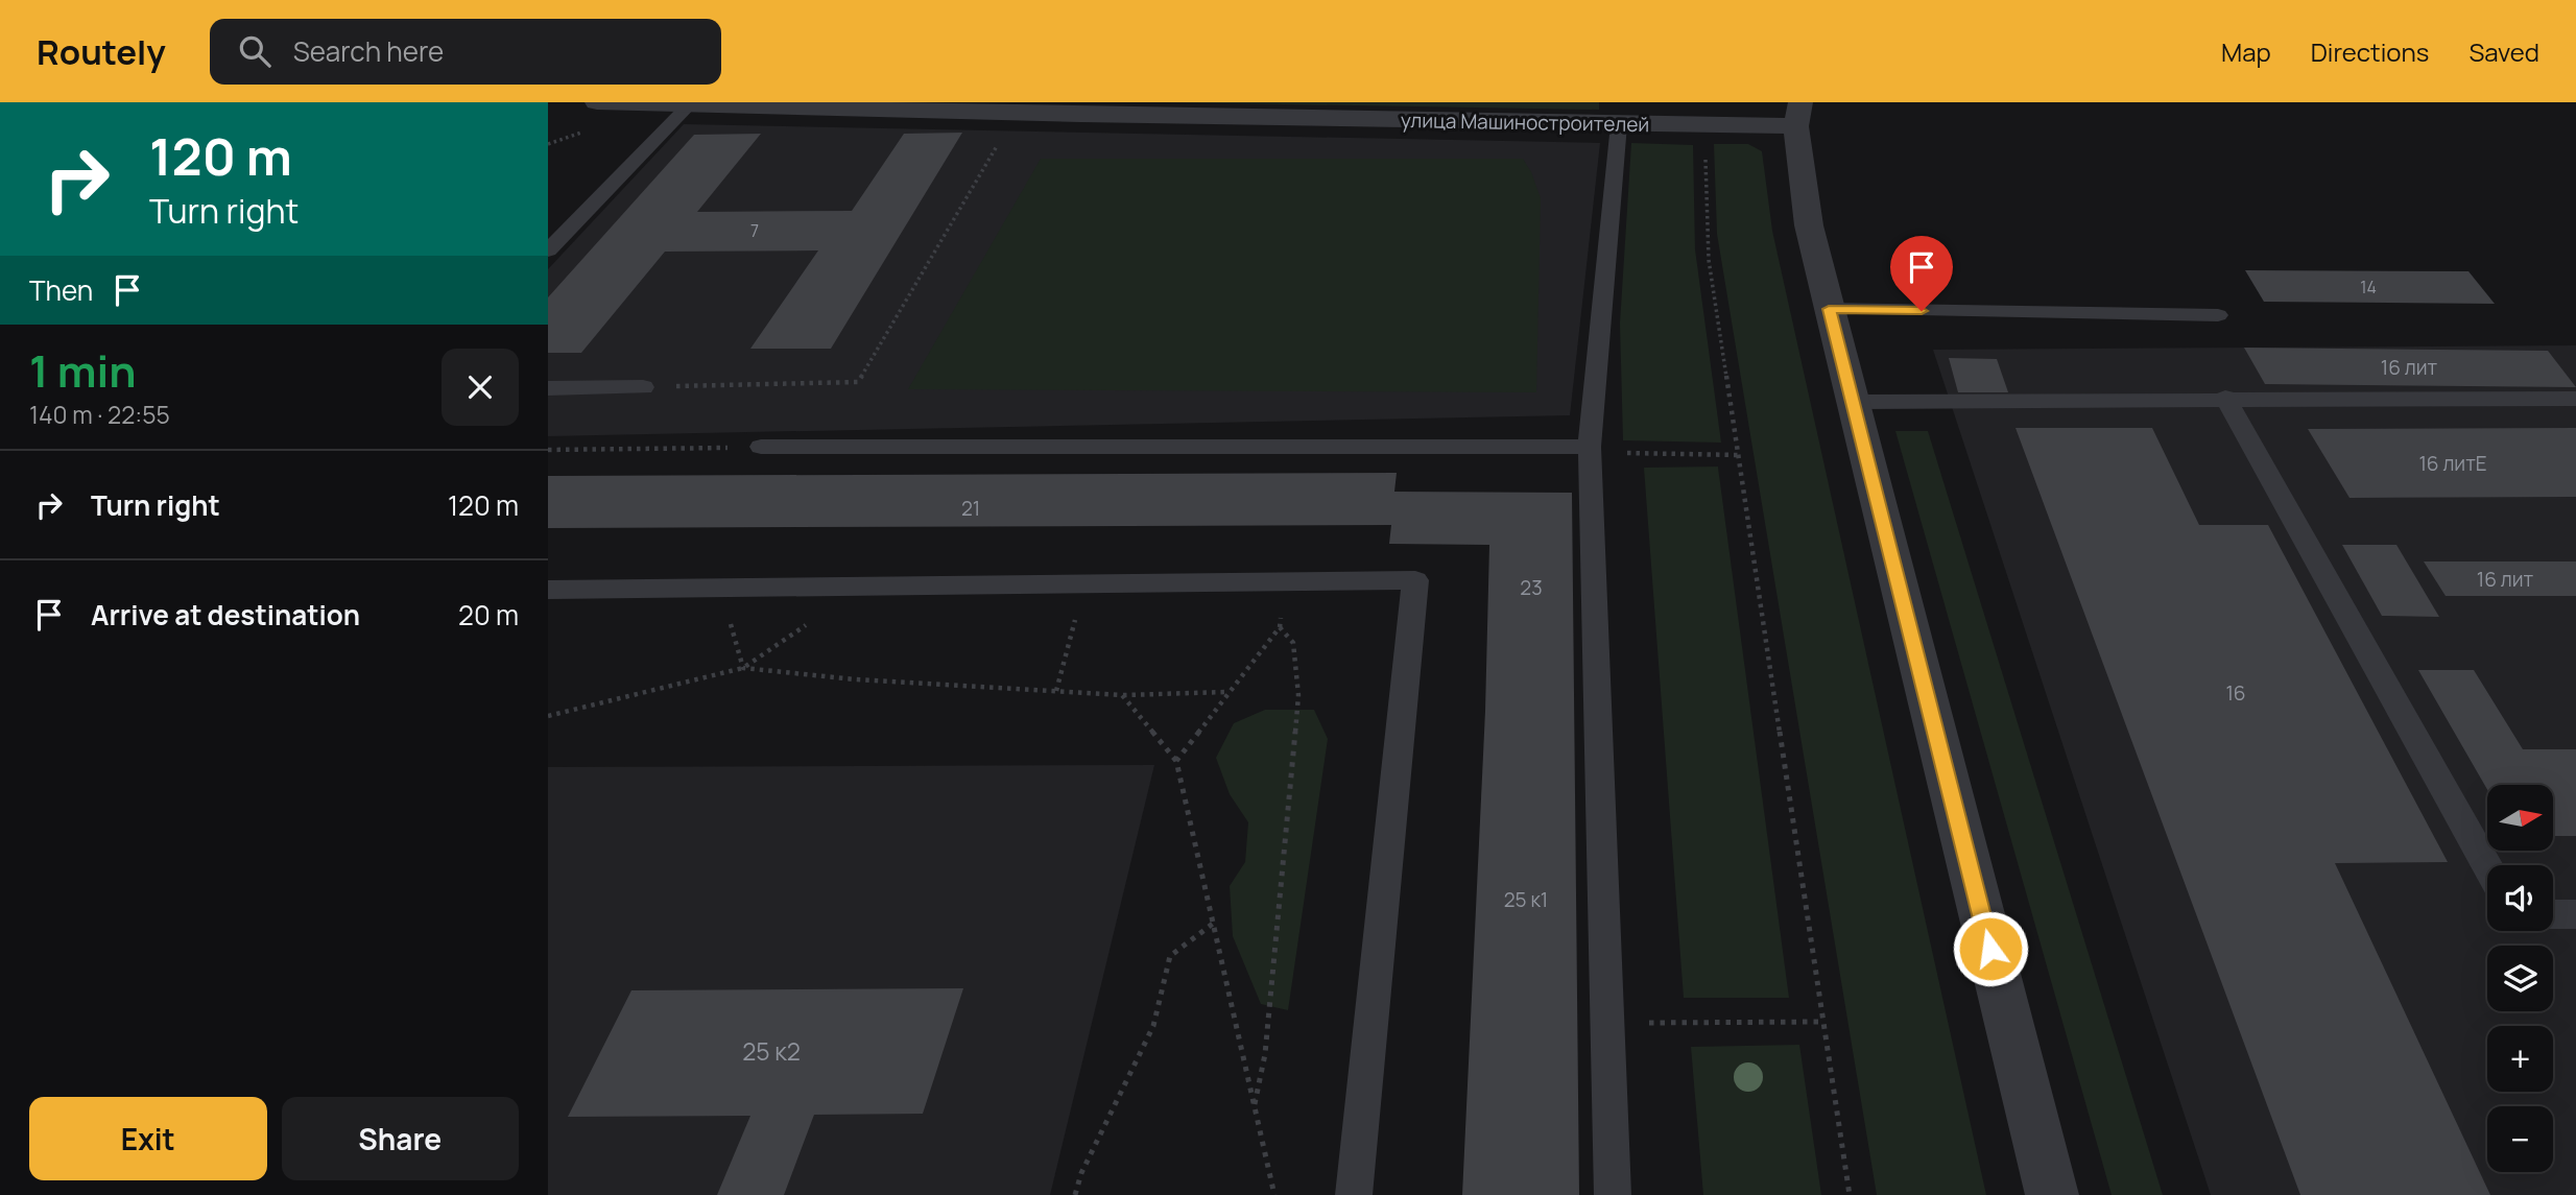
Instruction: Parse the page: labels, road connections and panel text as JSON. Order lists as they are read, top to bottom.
{
  "streets": {
    "street": ["улица Машиностроителей"]
  },
  "house_numbers": [
    "7",
    "14",
    "16 лит",
    "16 литЕ",
    "21",
    "16 лит",
    "23",
    "16",
    "25 к1",
    "25 к2"
  ],
  "north": "right",
  "page": {
    "header": "Routely",
    "search": "Search here",
    "nav": ["Map", "Directions", "Saved"],
    "turn": ["120 m", "Turn right"],
    "then": "Then",
    "heading": ["1 min", "140 m · 22:55"],
    "list": [
      {
        "name": "Turn right",
        "value": "120 m"
      },
      {
        "name": "Arrive at destination",
        "value": "20 m"
      }
    ],
    "map_buttons": ["+", "−"],
    "buttons": ["Exit", "Share"]
  }
}
